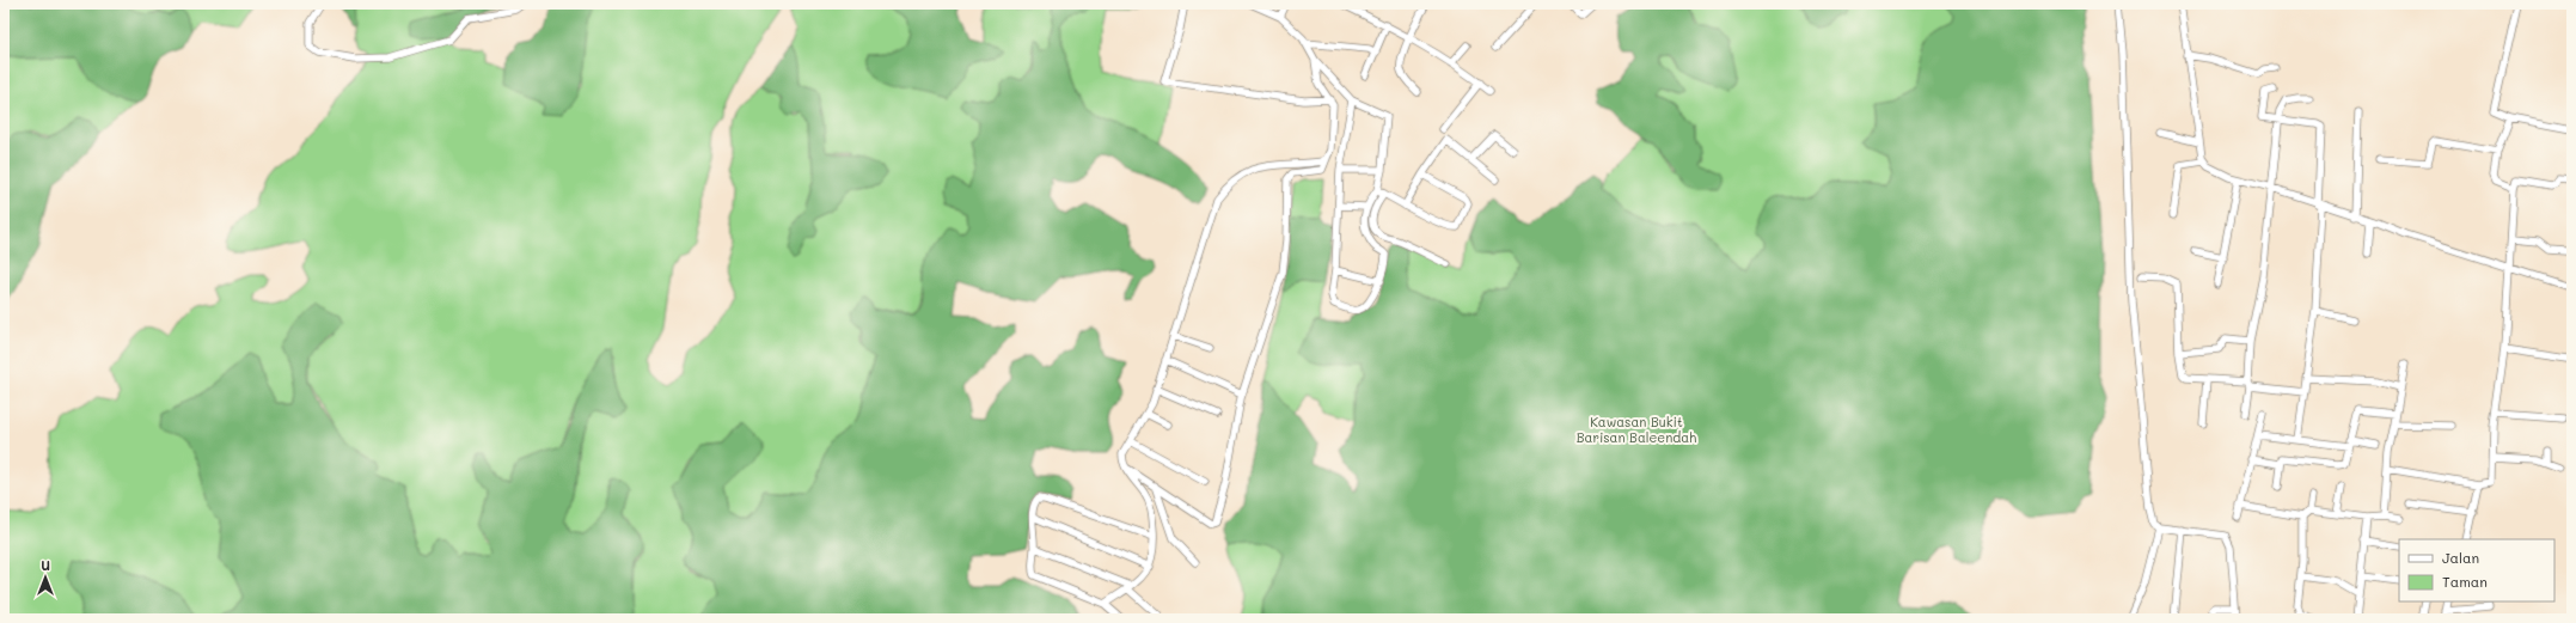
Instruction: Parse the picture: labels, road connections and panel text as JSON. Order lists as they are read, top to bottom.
{
  "parks": ["Kawasan Bukit Barisan Baleendah"],
  "legend": ["Jalan", "Taman"],
  "north": "top"
}
